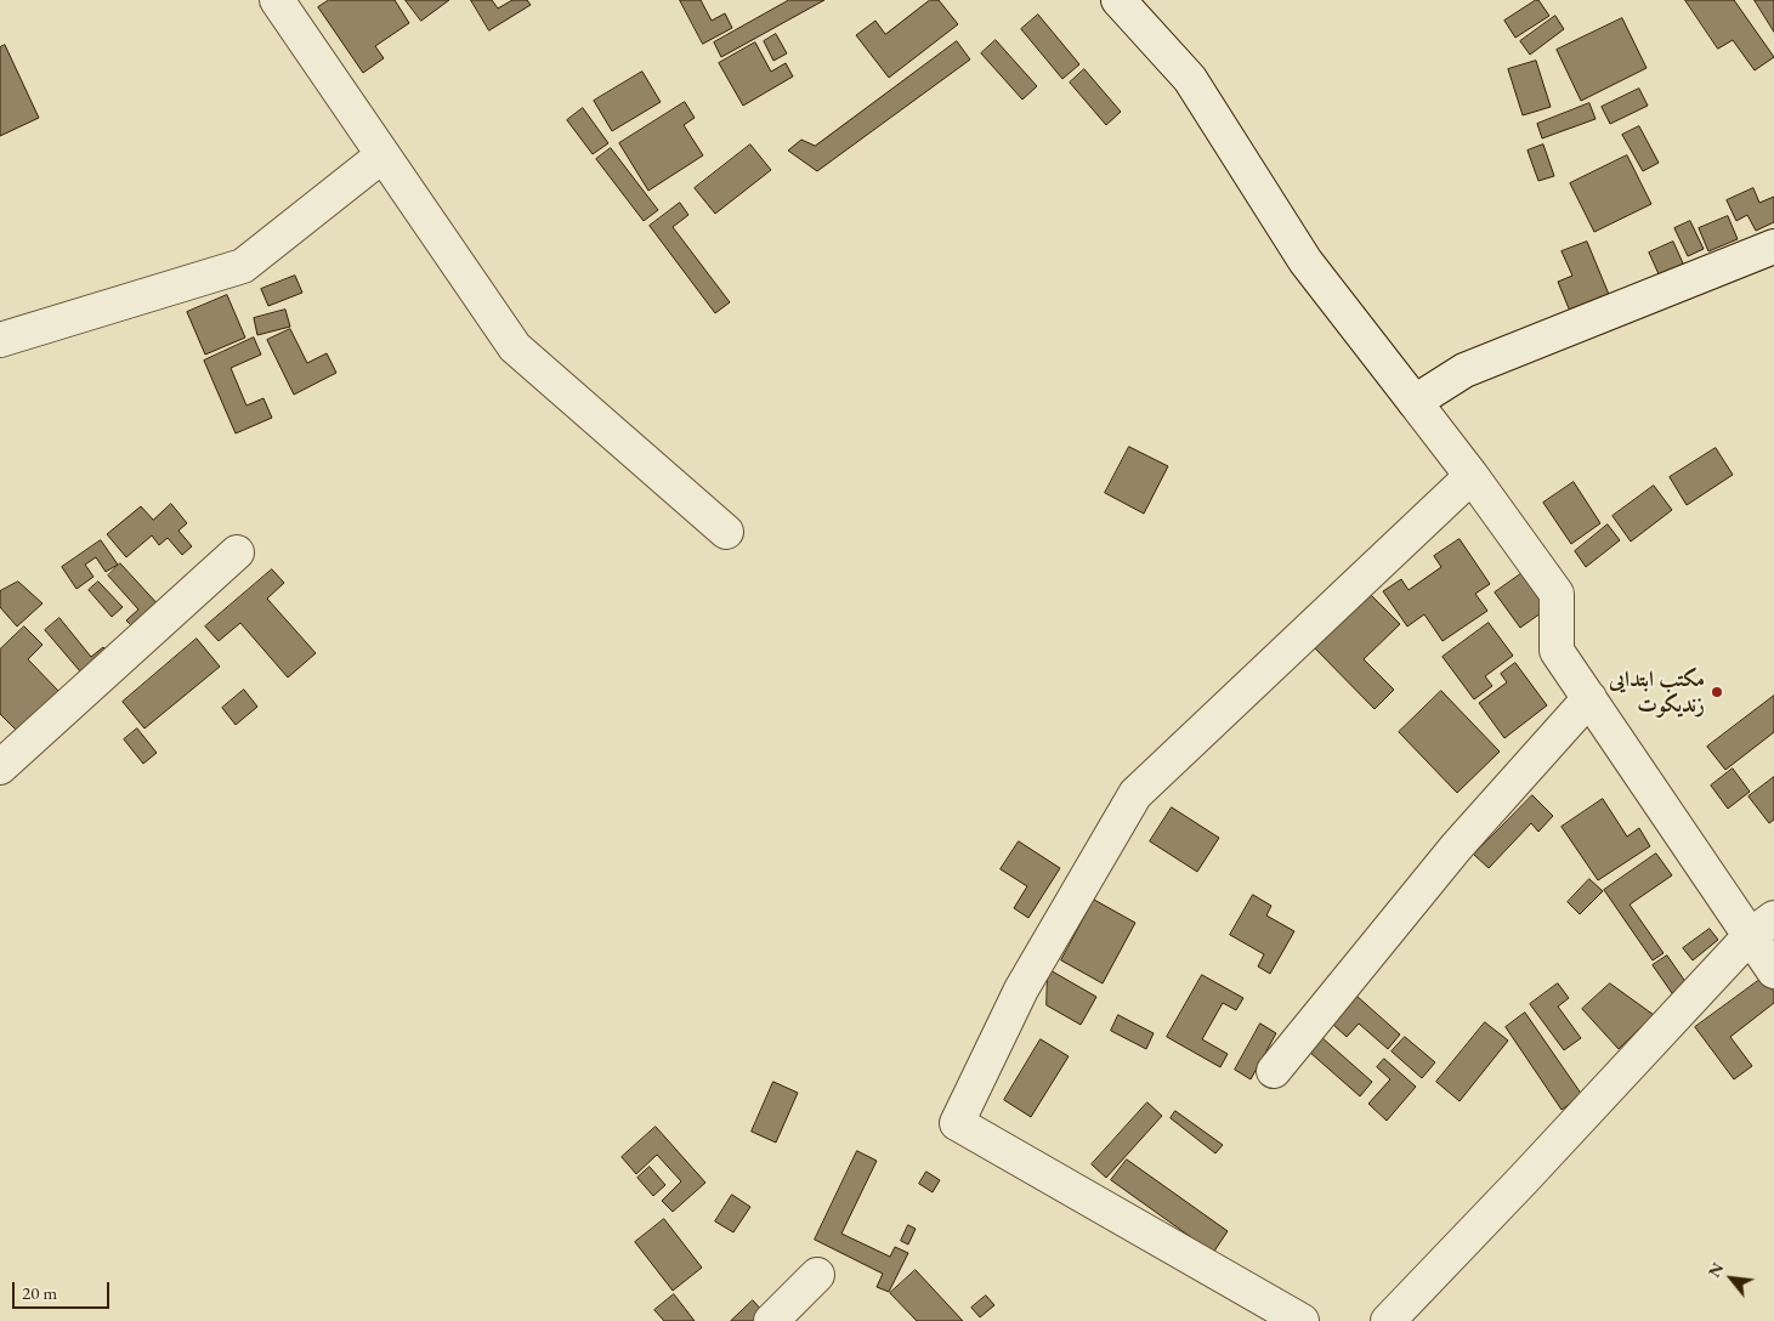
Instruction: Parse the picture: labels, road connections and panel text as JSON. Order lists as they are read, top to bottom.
{
  "places": ["مکتب ابتدایی زندیکوت"],
  "scale_bar": "20 m",
  "north": "top left"
}
